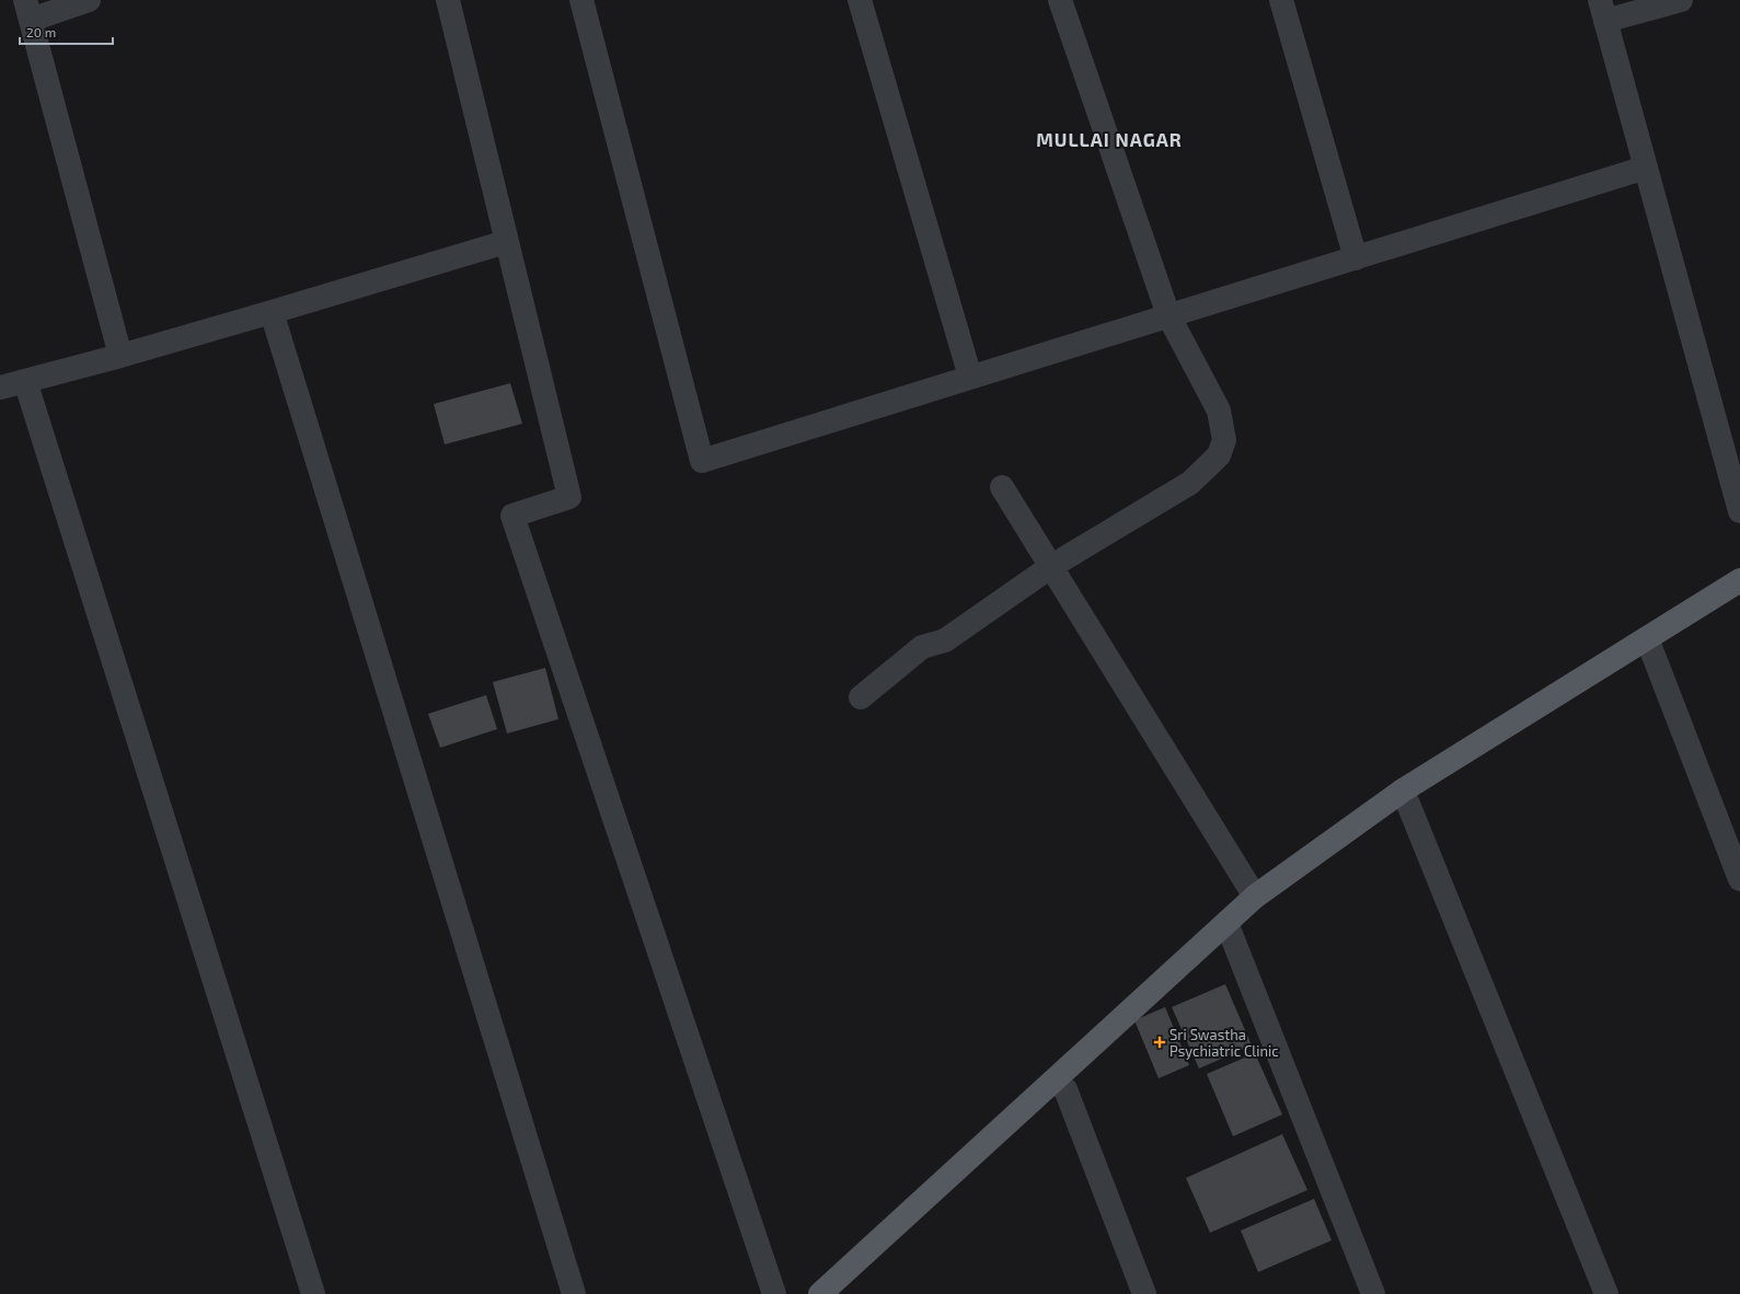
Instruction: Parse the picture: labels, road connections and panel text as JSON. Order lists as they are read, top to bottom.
{
  "districts": ["MULLAI NAGAR"],
  "places": {
    "health": ["Sri Swastha Psychiatric Clinic"]
  },
  "scale_bar": "20 m"
}
